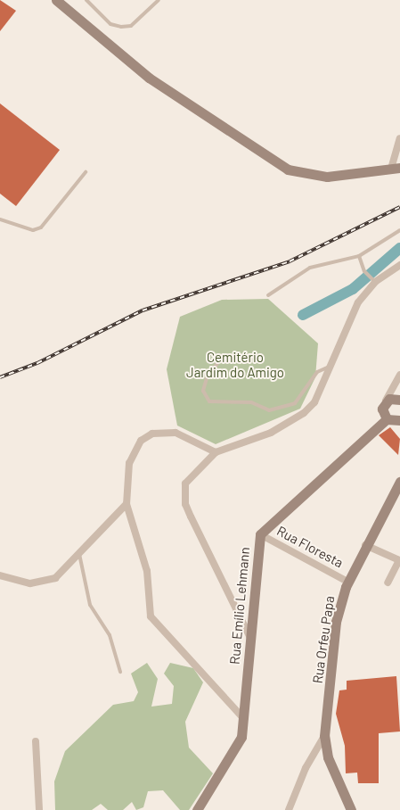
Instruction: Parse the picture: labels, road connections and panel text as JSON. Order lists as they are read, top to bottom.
{
  "streets": {
    "main road": ["Rua Emílio Lehmann", "Rua Orfeu Papa"],
    "street": ["Rua Floresta"]
  },
  "crossings": [
    ["Rua Floresta", "Rua Emílio Lehmann"],
    ["Rua Floresta", "Rua Orfeu Papa"]
  ],
  "parks": ["Cemitério Jardim do Amigo"]
}
